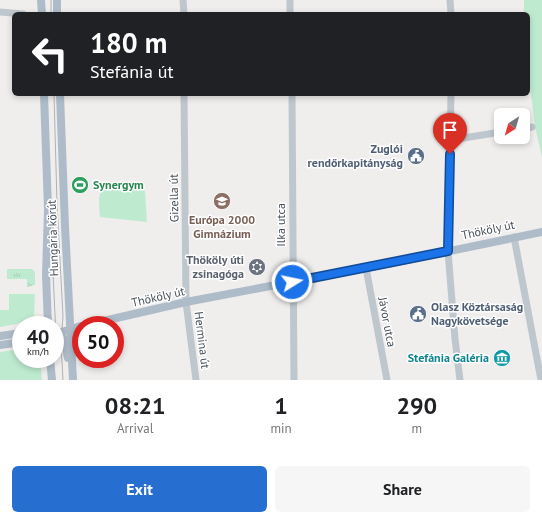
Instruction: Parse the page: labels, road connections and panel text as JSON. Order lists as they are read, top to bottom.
{
  "streets": {
    "main road": ["Thököly út", "Hungária körút"],
    "street": [
      "Gizella út",
      "Ilka utca",
      "Jávor utca",
      "Hermina út"
    ]
  },
  "crossings": [
    ["Gizella út", "Thököly út"],
    ["Gizella út", "Hermina út"],
    ["Ilka utca", "Thököly út"],
    ["Thököly út", "Jávor utca"],
    ["Thököly út", "Hermina út"]
  ],
  "places": {
    "public building": ["Zuglói rendőrkapitányság", "Olasz Köztársaság Nagykövetsége"],
    "sports": ["Synergym"],
    "school or university": ["Európa 2000 Gimnázium"],
    "synagogue": ["Thököly úti zsinagóga"],
    "museum": ["Stefánia Galéria"]
  },
  "north": "bottom left",
  "page": {
    "turn": ["180 m", "Stefánia út"],
    "speed": "40 km/h",
    "limit": "50",
    "eta": [
      "08:21",
      "Arrival",
      "1",
      "min",
      "290",
      "m"
    ],
    "buttons": ["Exit", "Share"]
  }
}
